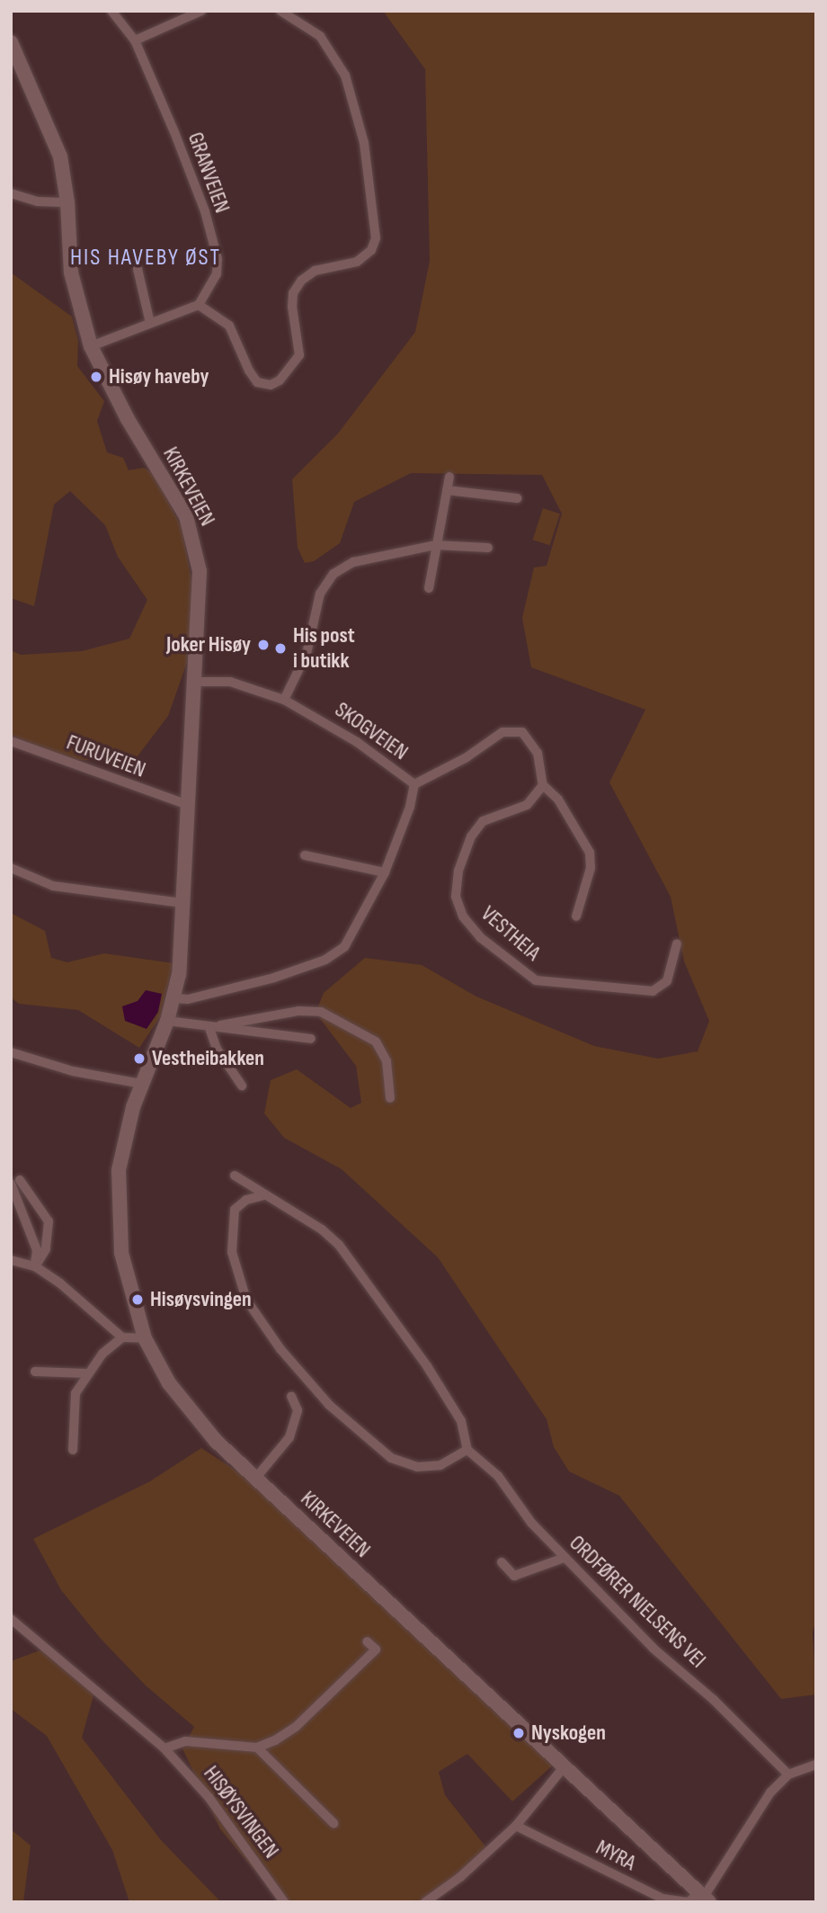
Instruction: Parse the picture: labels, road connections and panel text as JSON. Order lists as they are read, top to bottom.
{
  "streets": {
    "main road": ["KIRKEVEIEN"],
    "street": [
      "GRANVEIEN",
      "SKOGVEIEN",
      "FURUVEIEN",
      "VESTHEIA",
      "ORDFØRER NIELSENS VEI",
      "HISØYSVINGEN",
      "MYRA"
    ]
  },
  "crossings": [
    ["KIRKEVEIEN", "SKOGVEIEN"],
    ["KIRKEVEIEN", "FURUVEIEN"],
    ["KIRKEVEIEN", "MYRA"],
    ["SKOGVEIEN", "VESTHEIA"]
  ],
  "districts": ["HIS HAVEBY ØST"],
  "places": [
    "Hisøy haveby",
    "Joker Hisøy",
    "His post i butikk",
    "Vestheibakken",
    "Hisøysvingen",
    "Nyskogen"
  ]
}
